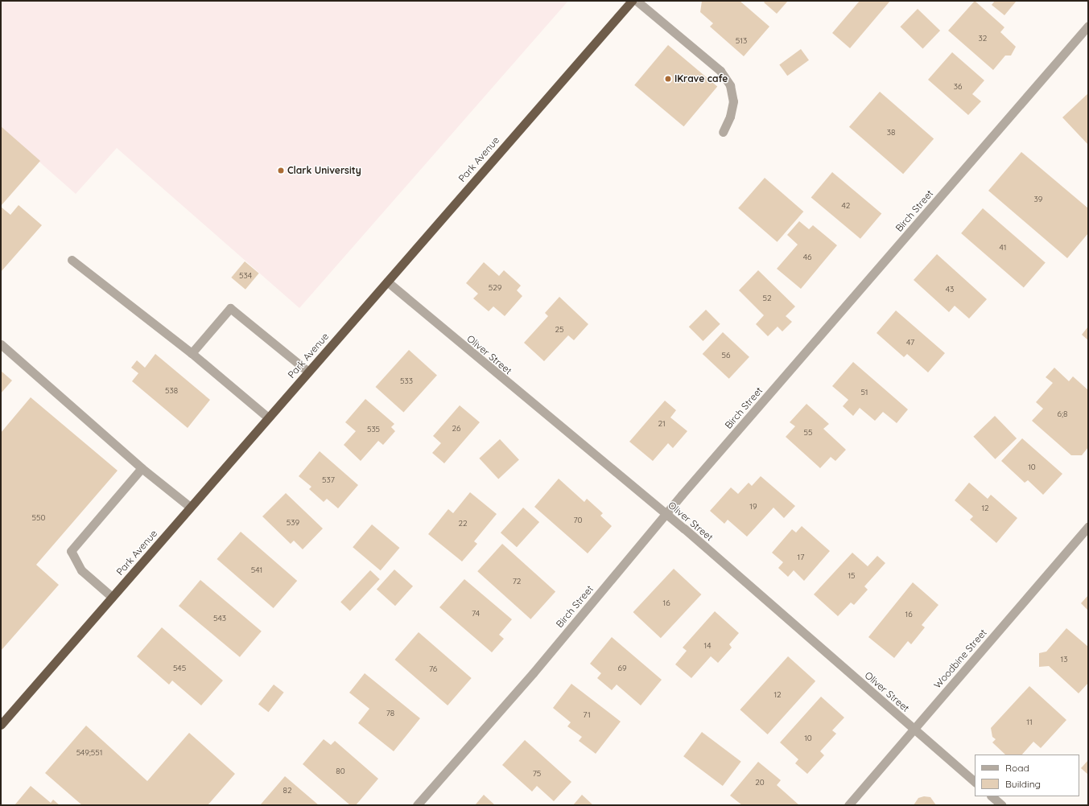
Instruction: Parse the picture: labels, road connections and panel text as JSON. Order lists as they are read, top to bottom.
{
  "streets": {
    "highway": ["Park Avenue"],
    "street": ["Birch Street", "Oliver Street", "Woodbine Street"]
  },
  "crossings": [
    ["Park Avenue", "Oliver Street"],
    ["Birch Street", "Oliver Street"],
    ["Oliver Street", "Woodbine Street"]
  ],
  "places": ["IKrave cafe", "Clark University"],
  "house_numbers": [
    "32",
    "513",
    "36",
    "38",
    "39",
    "42",
    "41",
    "46",
    "534",
    "529",
    "43",
    "52",
    "25",
    "47",
    "56",
    "533",
    "538",
    "51",
    "6;8",
    "21",
    "26",
    "535",
    "55",
    "10",
    "537",
    "19",
    "12",
    "550",
    "70",
    "539",
    "22",
    "17",
    "541",
    "15",
    "72",
    "16",
    "74",
    "16",
    "543",
    "14",
    "13",
    "545",
    "69",
    "76",
    "12",
    "78",
    "71",
    "11",
    "10",
    "549;551",
    "80",
    "75",
    "20",
    "82"
  ],
  "legend": ["Road", "Building"]
}
